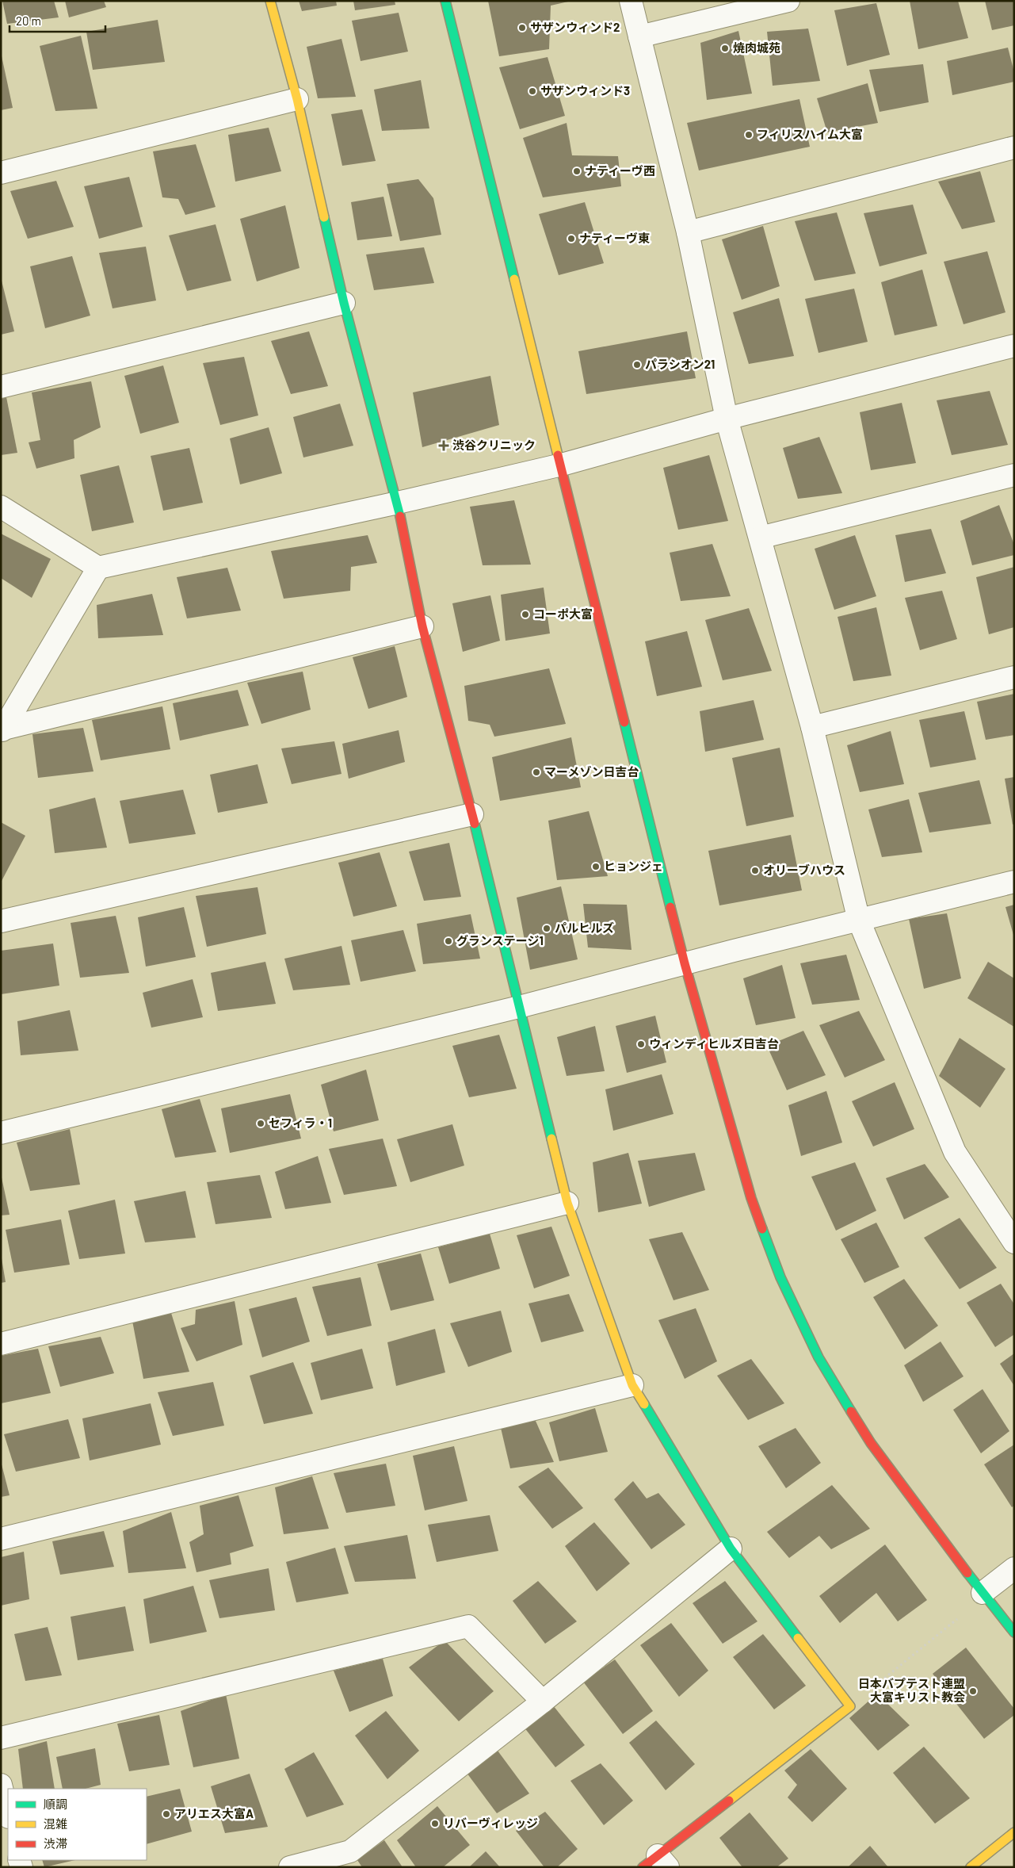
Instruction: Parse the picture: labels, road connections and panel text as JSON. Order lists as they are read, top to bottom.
{
  "places": {
    "other": [
      "サザンウィンド2",
      "焼肉城苑",
      "サザンウィンド3",
      "フィリスハイム大富",
      "ナティーヴ西",
      "ナティーヴ東",
      "パラシオン21",
      "コーポ大富",
      "マーメゾン日吉台",
      "ヒョンジェ",
      "オリーブハウス",
      "パルヒルズ",
      "グランステージ1",
      "ウィンディヒルズ日吉台",
      "セフィラ・1",
      "日本バプテスト連盟 大富キリスト教会",
      "アリエス大富A",
      "リバーヴィレッジ"
    ],
    "health": ["渋谷クリニック"]
  },
  "legend": ["順調", "混雑", "渋滞"],
  "scale_bar": "20 m"
}
